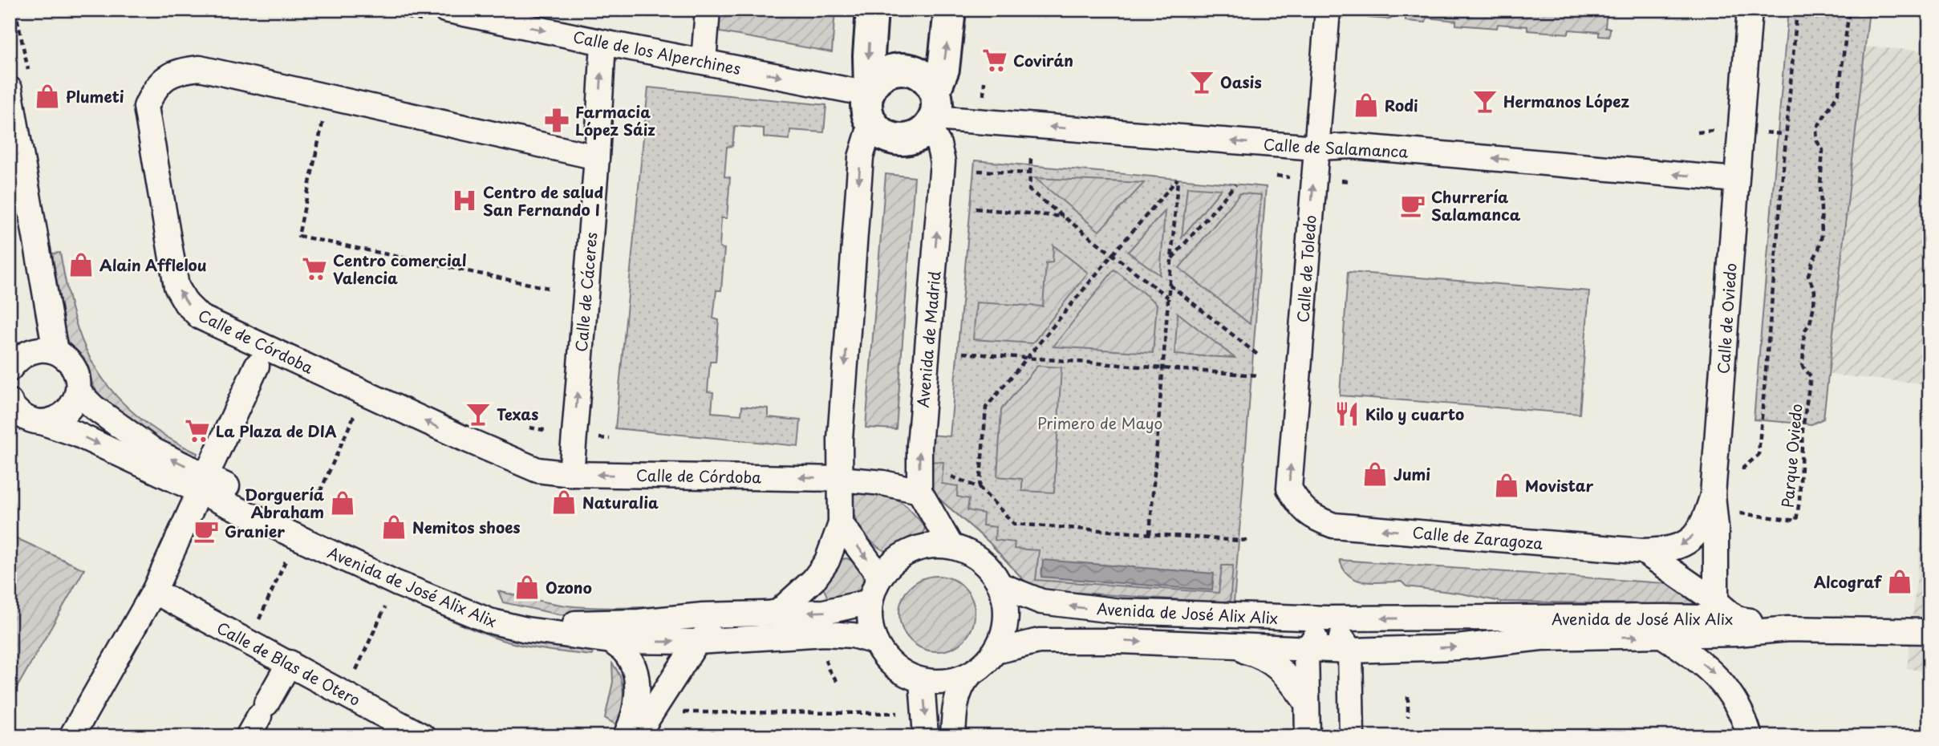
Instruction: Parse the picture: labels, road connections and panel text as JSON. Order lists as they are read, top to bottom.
{
  "streets": {
    "street": [
      "Calle de los Alperchines",
      "Calle de Salamanca",
      "Calle de Toledo",
      "Calle de Cáceres",
      "Calle de Oviedo",
      "Avenida de Madrid",
      "Calle de Córdoba",
      "Calle de Zaragoza",
      "Avenida de José Alix Alix",
      "Calle de Blas de Otero"
    ],
    "path": ["Parque Oviedo"]
  },
  "crossings": [
    ["Calle de los Alperchines", "Calle de Salamanca"],
    ["Calle de los Alperchines", "Calle de Cáceres"],
    ["Calle de los Alperchines", "Avenida de Madrid"],
    ["Calle de Salamanca", "Calle de Toledo"],
    ["Calle de Salamanca", "Calle de Oviedo"],
    ["Calle de Salamanca", "Avenida de Madrid"],
    ["Calle de Toledo", "Calle de Zaragoza"],
    ["Calle de Cáceres", "Calle de Córdoba"],
    ["Calle de Oviedo", "Calle de Zaragoza"],
    ["Avenida de Madrid", "Calle de Córdoba"],
    ["Avenida de Madrid", "Avenida de José Alix Alix"]
  ],
  "one_way": [
    "Calle de los Alperchines",
    "Calle de Salamanca",
    "Calle de Toledo",
    "Calle de Cáceres",
    "Calle de Zaragoza"
  ],
  "parks": ["Primero de Mayo"],
  "places": {
    "supermarket": ["Covirán", "Centro comercial Valencia", "La Plaza de DIA"],
    "bar": ["Oasis", "Hermanos López", "Texas"],
    "shop": [
      "Plumeti",
      "Rodi",
      "Alain Afflelou",
      "Jumi",
      "Movistar",
      "Naturalia",
      "Dorguería Abraham",
      "Nemitos shoes",
      "Alcograf",
      "Ozono"
    ],
    "pharmacy": ["Farmacia López Sáiz"],
    "hospital": ["Centro de salud San Fernando I"],
    "cafe": ["Churrería Salamanca", "Granier"],
    "restaurant": ["Kilo y cuarto"]
  }
}
